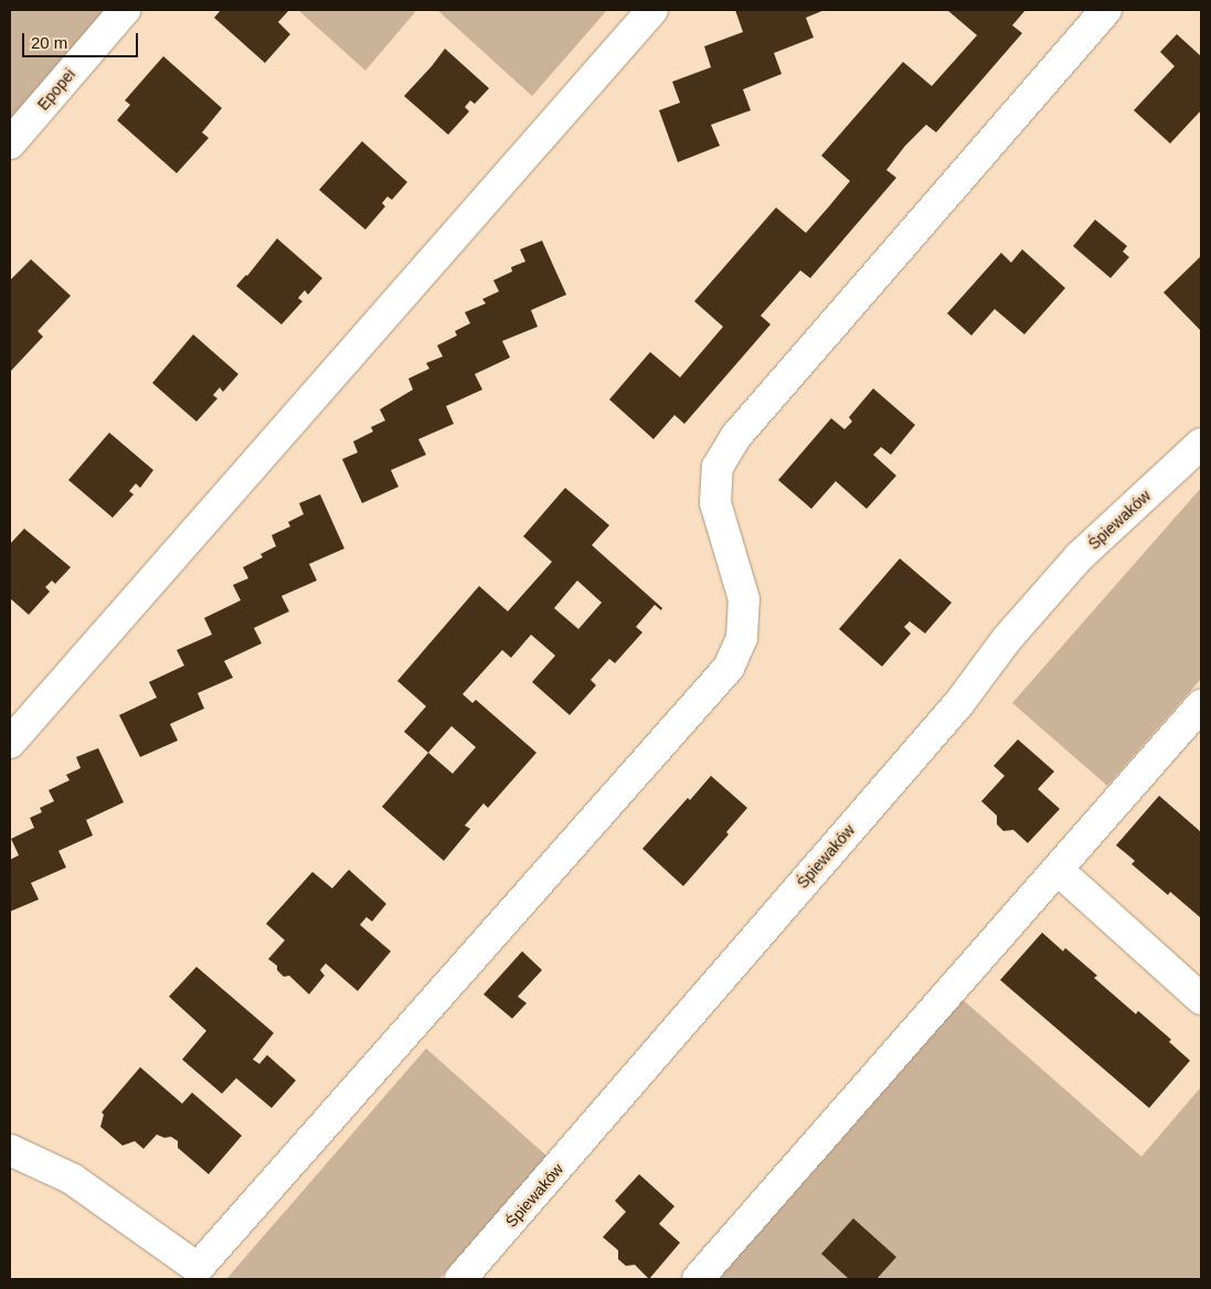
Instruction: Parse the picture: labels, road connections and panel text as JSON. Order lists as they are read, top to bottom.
{
  "streets": {
    "street": ["Epopei", "Śpiewaków"]
  },
  "scale_bar": "20 m"
}
